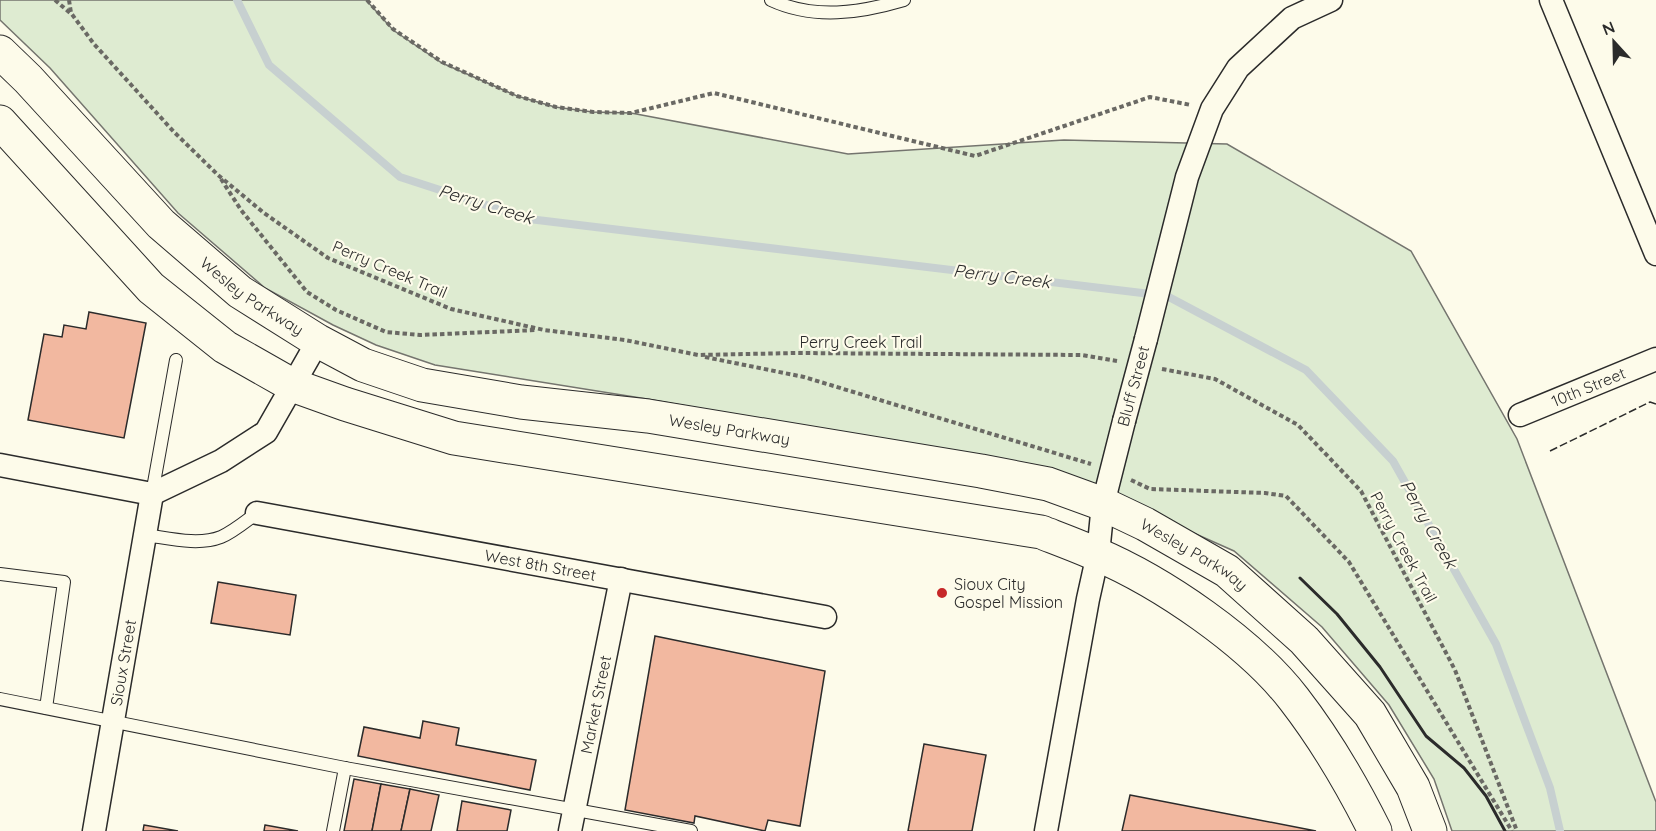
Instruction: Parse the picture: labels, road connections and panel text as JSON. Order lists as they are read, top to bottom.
{
  "streets": {
    "main road": ["Wesley Parkway"],
    "street": [
      "Bluff Street",
      "10th Street",
      "West 8th Street",
      "Sioux Street",
      "Market Street"
    ],
    "path": ["Perry Creek Trail"]
  },
  "crossings": [
    ["Wesley Parkway", "Bluff Street"],
    ["West 8th Street", "Market Street"]
  ],
  "water": ["Perry Creek"],
  "places": ["Sioux City Gospel Mission"],
  "north": "top"
}
